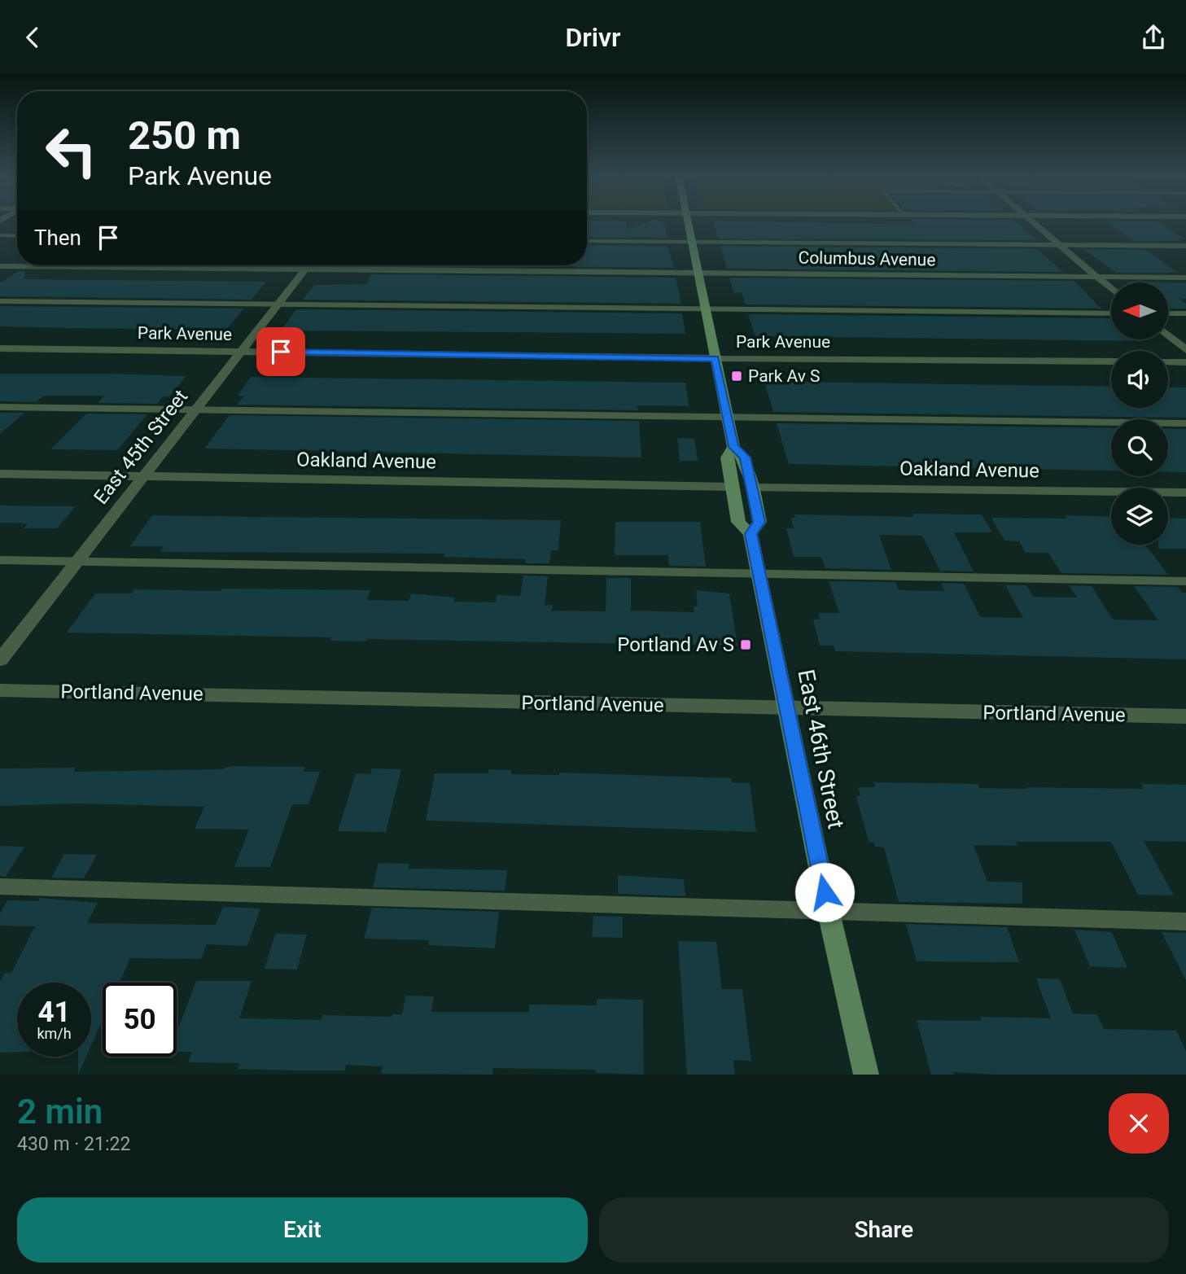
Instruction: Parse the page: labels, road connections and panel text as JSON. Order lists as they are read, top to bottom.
{
  "streets": {
    "main road": ["East 46th Street"],
    "street": [
      "Columbus Avenue",
      "Park Avenue",
      "East 45th Street",
      "Oakland Avenue",
      "Portland Avenue"
    ]
  },
  "crossings": [
    ["Columbus Avenue", "East 45th Street"],
    ["Columbus Avenue", "East 46th Street"],
    ["Park Avenue", "East 45th Street"],
    ["Park Avenue", "East 46th Street"],
    ["East 45th Street", "Oakland Avenue"],
    ["Oakland Avenue", "East 46th Street"],
    ["Portland Avenue", "East 46th Street"]
  ],
  "places": {
    "transit": ["Park Av S", "Portland Av S"]
  },
  "north": "left",
  "page": {
    "header": "Drivr",
    "turn": ["250 m", "Park Avenue"],
    "then": "Then",
    "speed": "41 km/h",
    "limit": "50",
    "heading": ["2 min", "430 m · 21:22"],
    "buttons": ["Exit", "Share"]
  }
}
